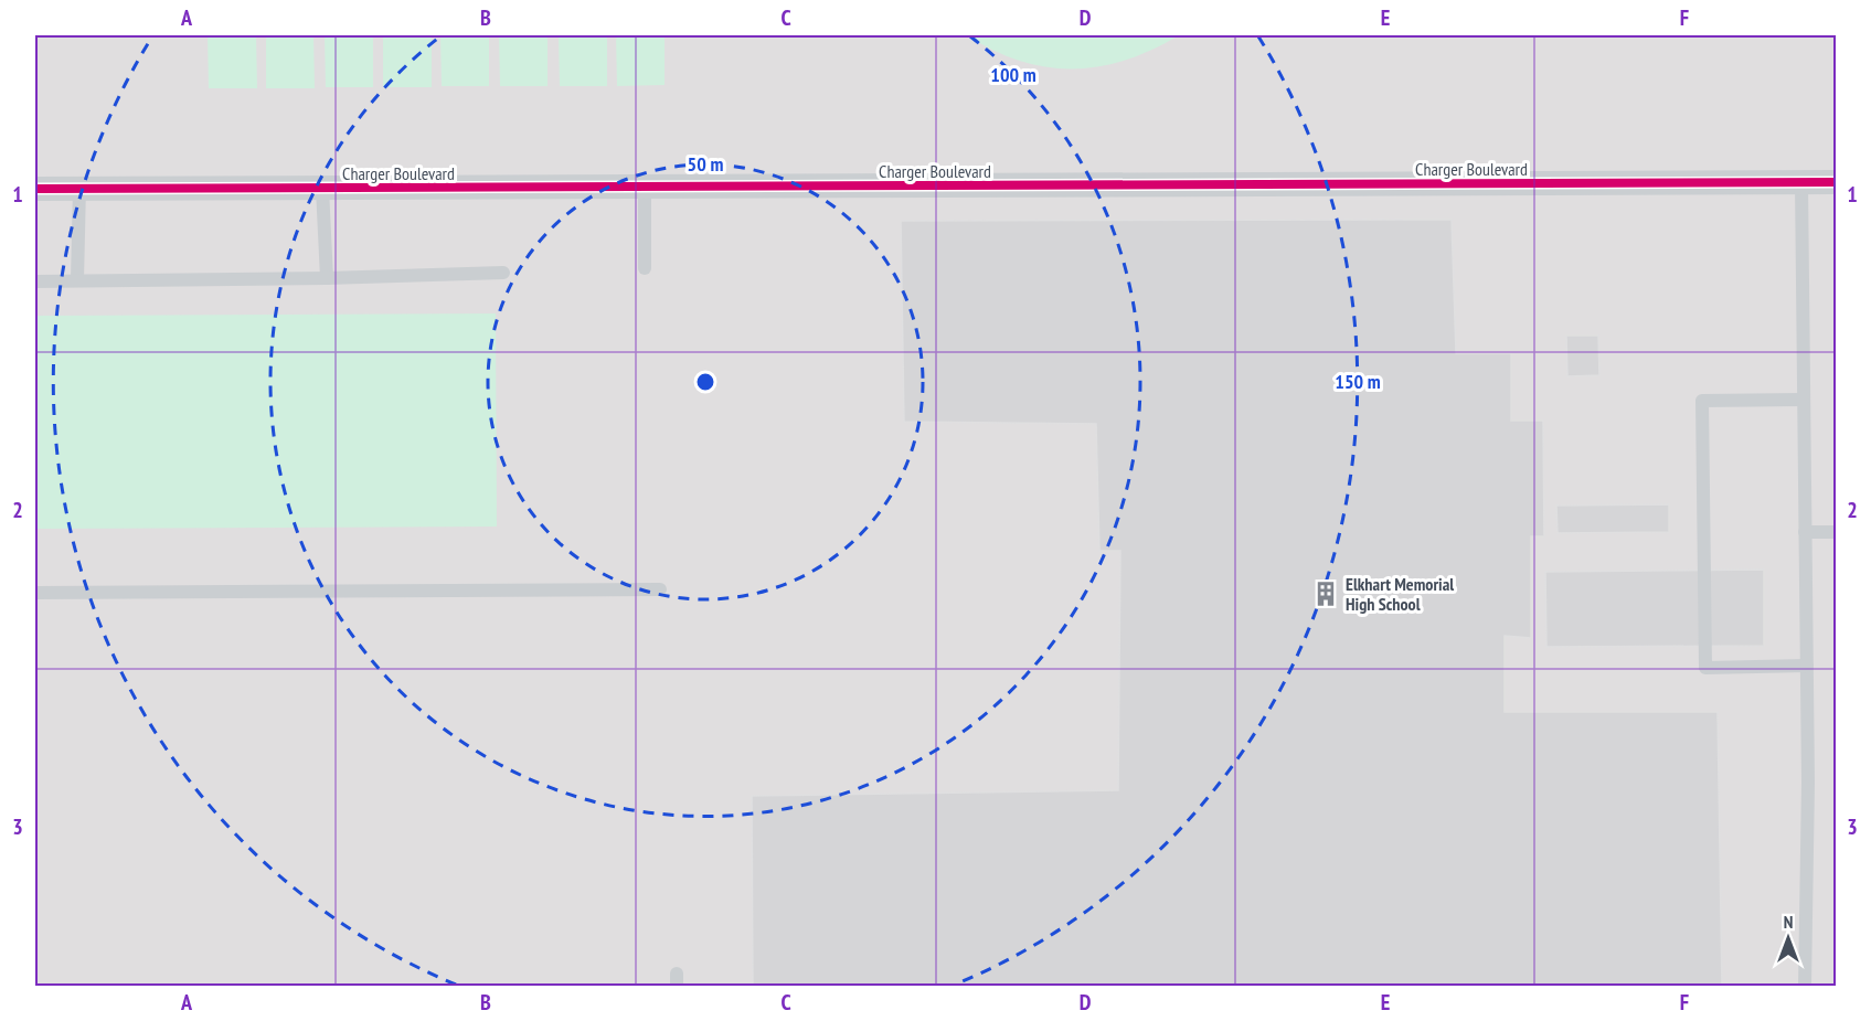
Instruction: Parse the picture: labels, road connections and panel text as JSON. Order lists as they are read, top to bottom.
{
  "streets": {
    "street": ["Charger Boulevard"]
  },
  "places": {
    "building": ["Elkhart Memorial High School"]
  },
  "north": "top",
  "grid": {
    "columns": [
      "A",
      "B",
      "C",
      "D",
      "E",
      "F"
    ],
    "rows": ["1", "2", "3"]
  },
  "rings": ["100 m", "50 m", "150 m"]
}
